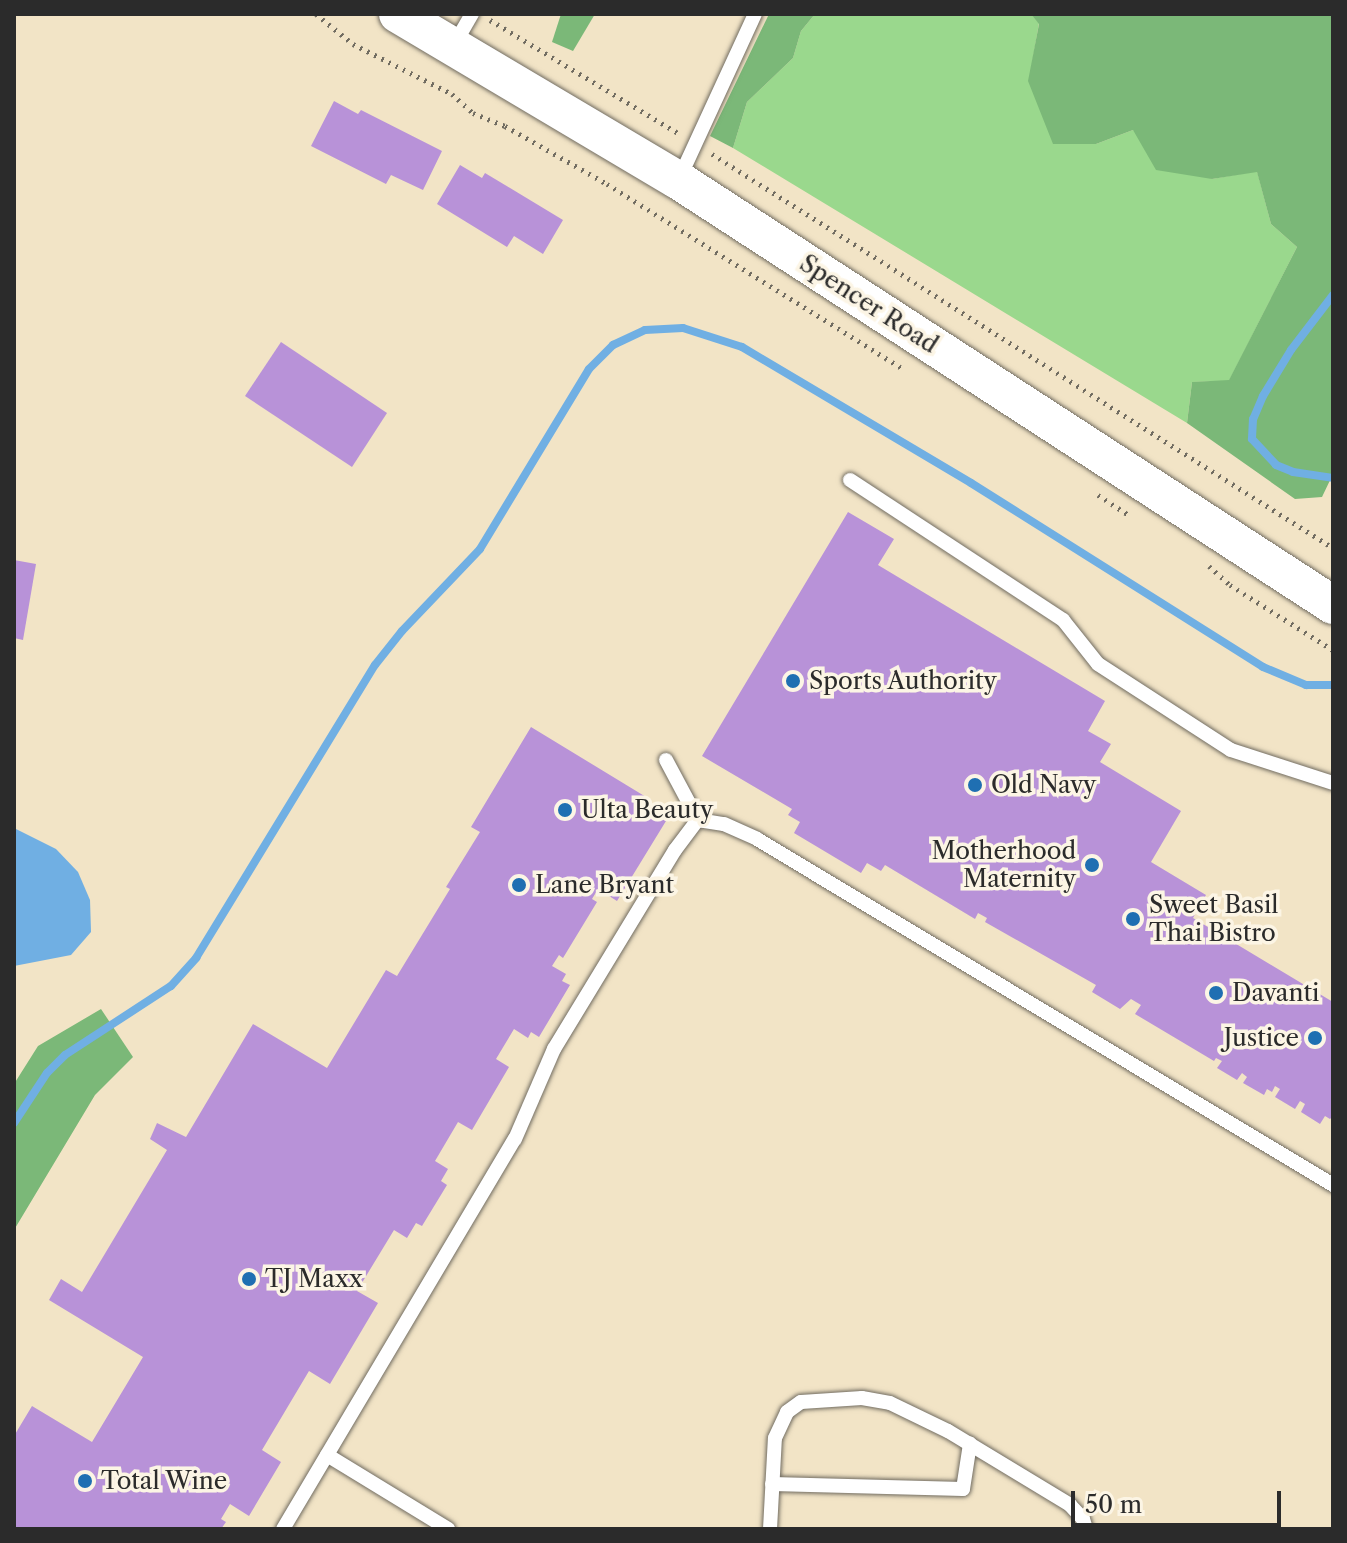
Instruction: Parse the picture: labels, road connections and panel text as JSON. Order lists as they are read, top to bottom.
{
  "streets": {
    "street": ["Spencer Road"]
  },
  "places": [
    "Sports Authority",
    "Old Navy",
    "Ulta Beauty",
    "Motherhood Maternity",
    "Lane Bryant",
    "Sweet Basil Thai Bistro",
    "Davanti",
    "Justice",
    "TJ Maxx",
    "Total Wine"
  ],
  "scale_bar": "50 m"
}
